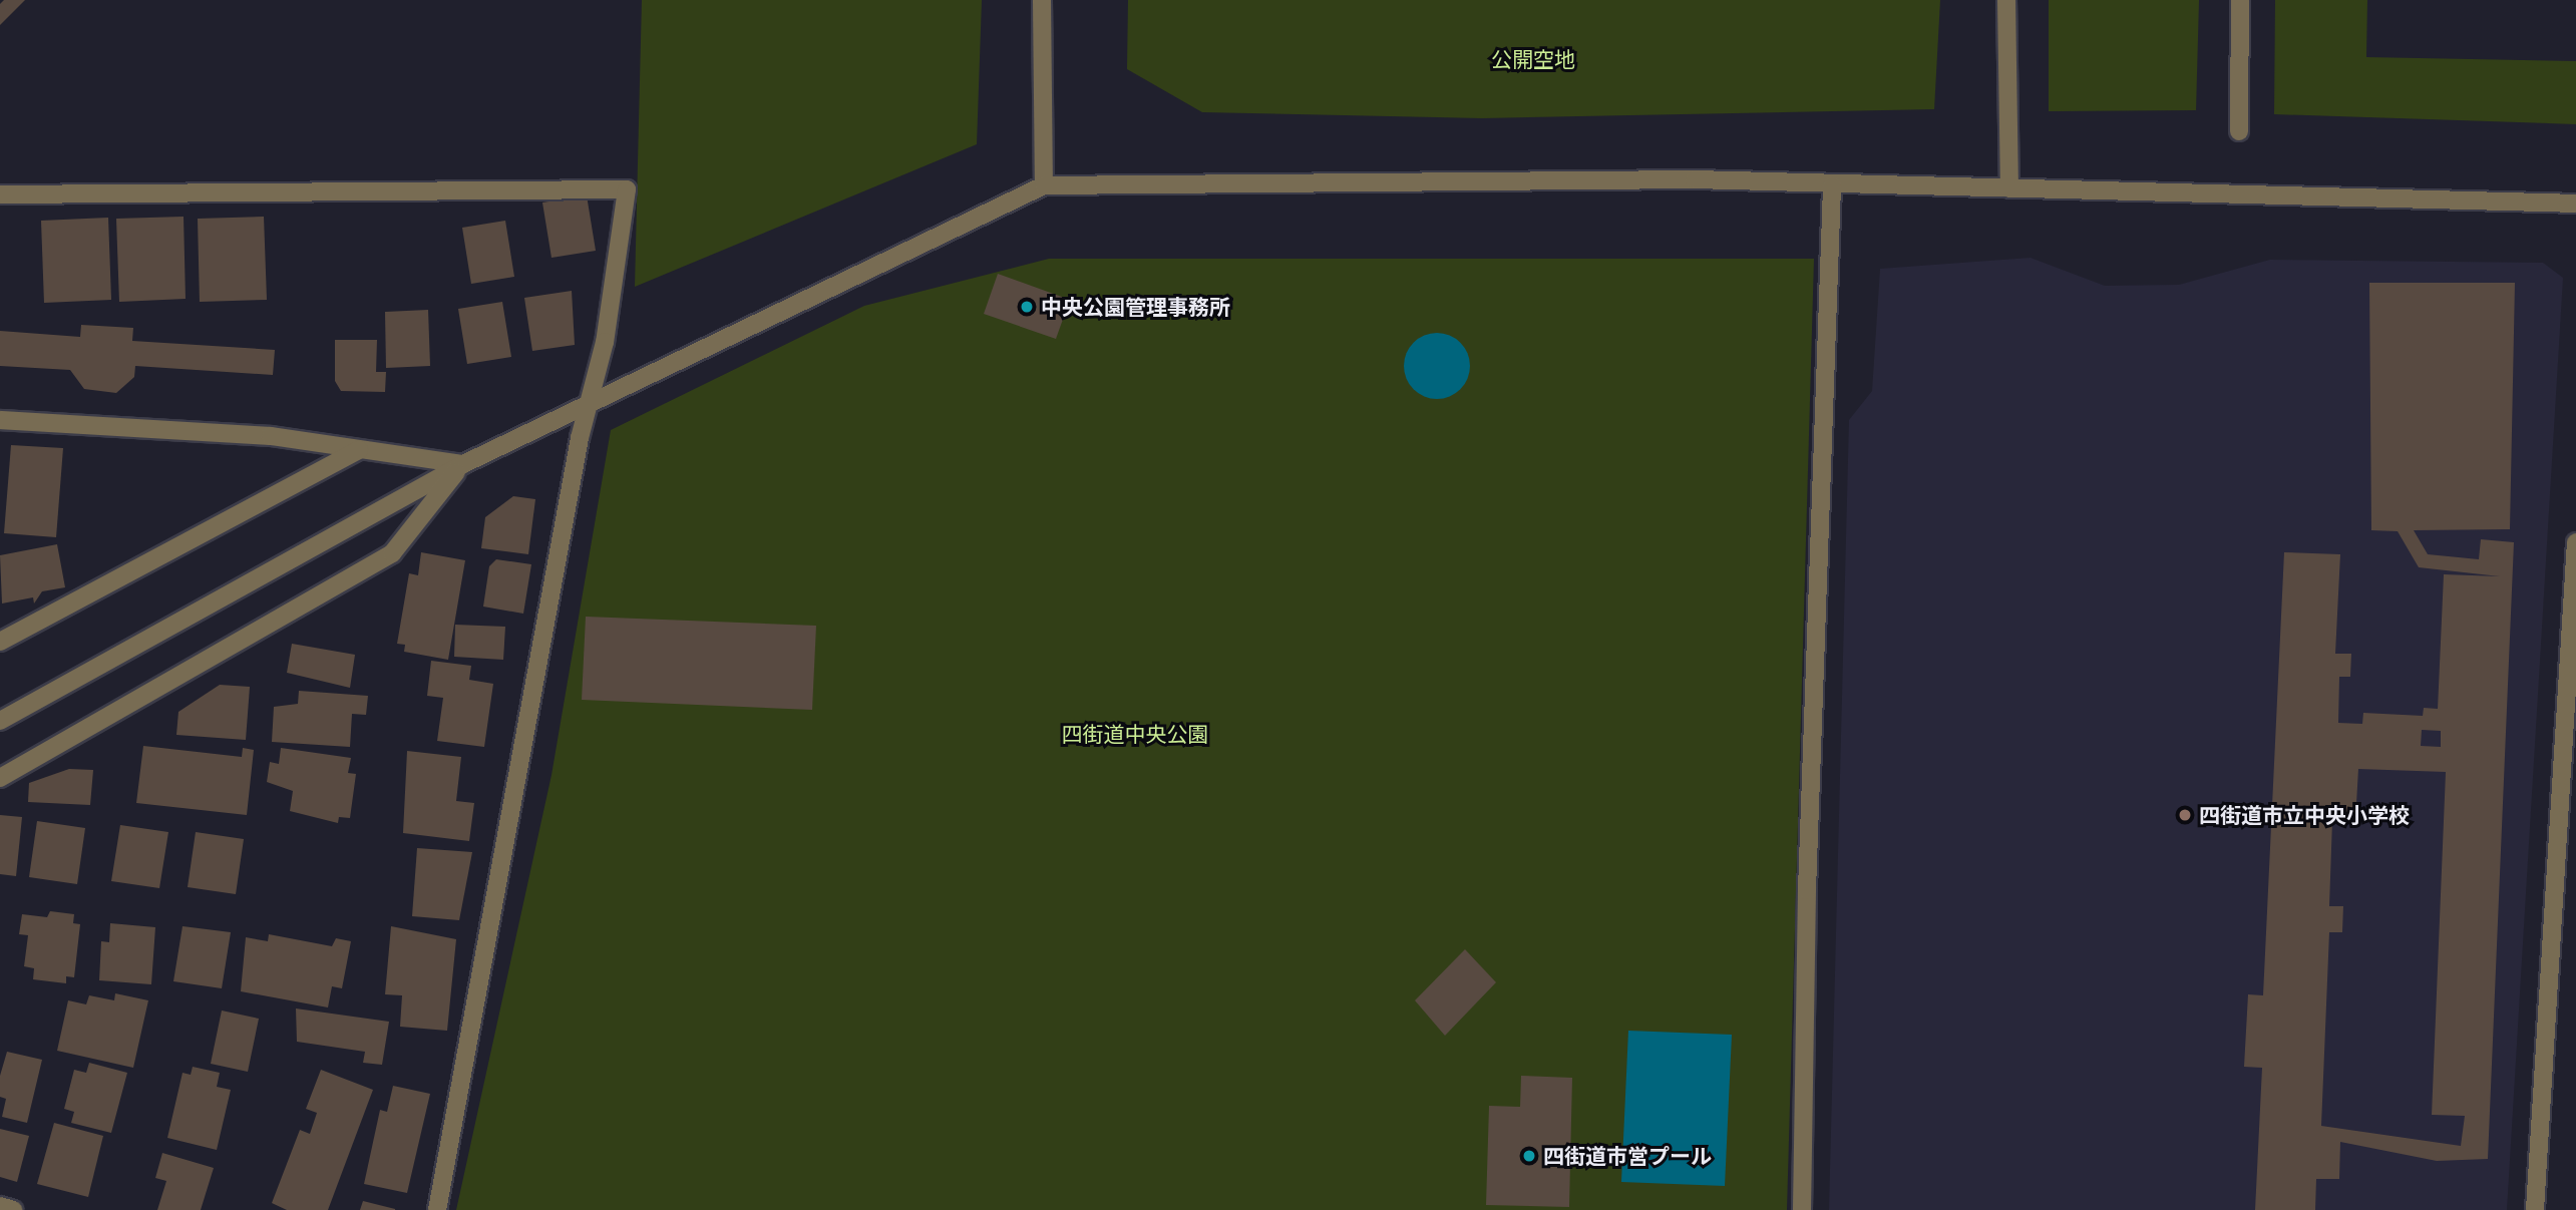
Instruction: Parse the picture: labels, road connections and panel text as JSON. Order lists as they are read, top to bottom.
{
  "parks": ["公開空地", "四街道中央公園"],
  "places": ["中央公園管理事務所", "四街道市立中央小学校", "四街道市営プール"]
}
